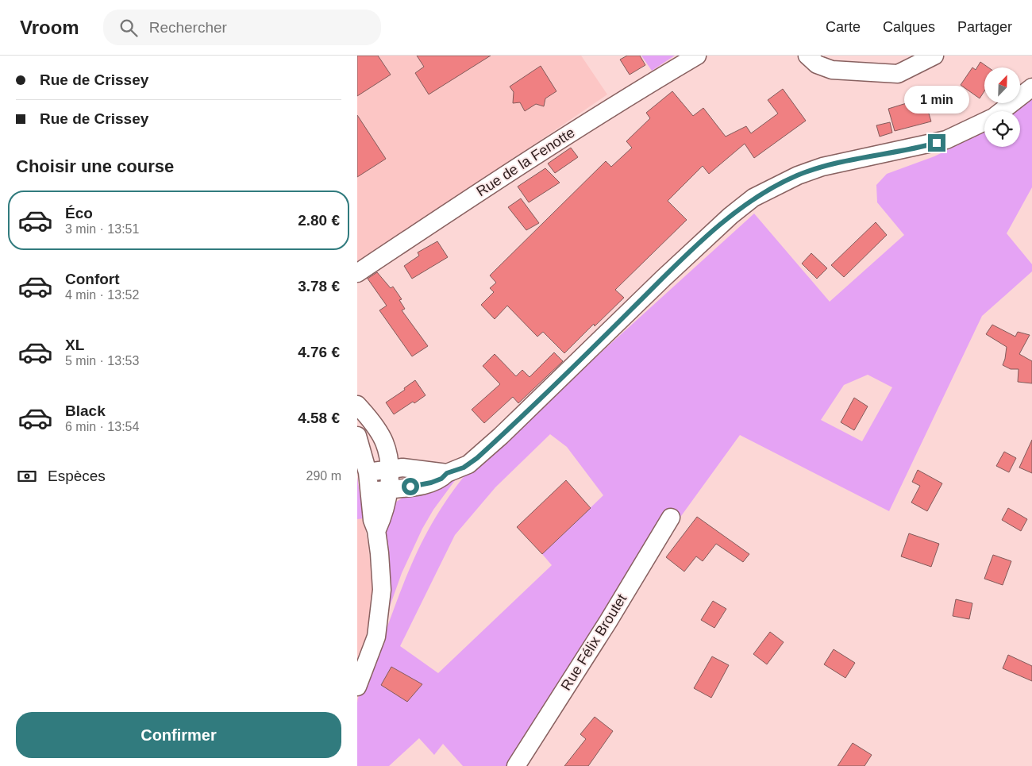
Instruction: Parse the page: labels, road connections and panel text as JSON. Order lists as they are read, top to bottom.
{
  "streets": {
    "street": ["Rue de la Fenotte", "Rue Félix Broutet"]
  },
  "north": "top right",
  "page": {
    "header": "Vroom",
    "search": "Rechercher",
    "nav": ["Carte", "Calques", "Partager"],
    "banner": ["Rue de Crissey", "Rue de Crissey"],
    "bubble": "1 min",
    "heading": "Choisir une course",
    "list": [
      {
        "name": "Éco",
        "note": "3 min · 13:51",
        "value": "2.80 €"
      },
      {
        "name": "Confort",
        "note": "4 min · 13:52",
        "value": "3.78 €"
      },
      {
        "name": "XL",
        "note": "5 min · 13:53",
        "value": "4.76 €"
      },
      {
        "name": "Black",
        "note": "6 min · 13:54",
        "value": "4.58 €"
      }
    ],
    "pay": ["Espèces", "290 m"],
    "buttons": "Confirmer"
  }
}
